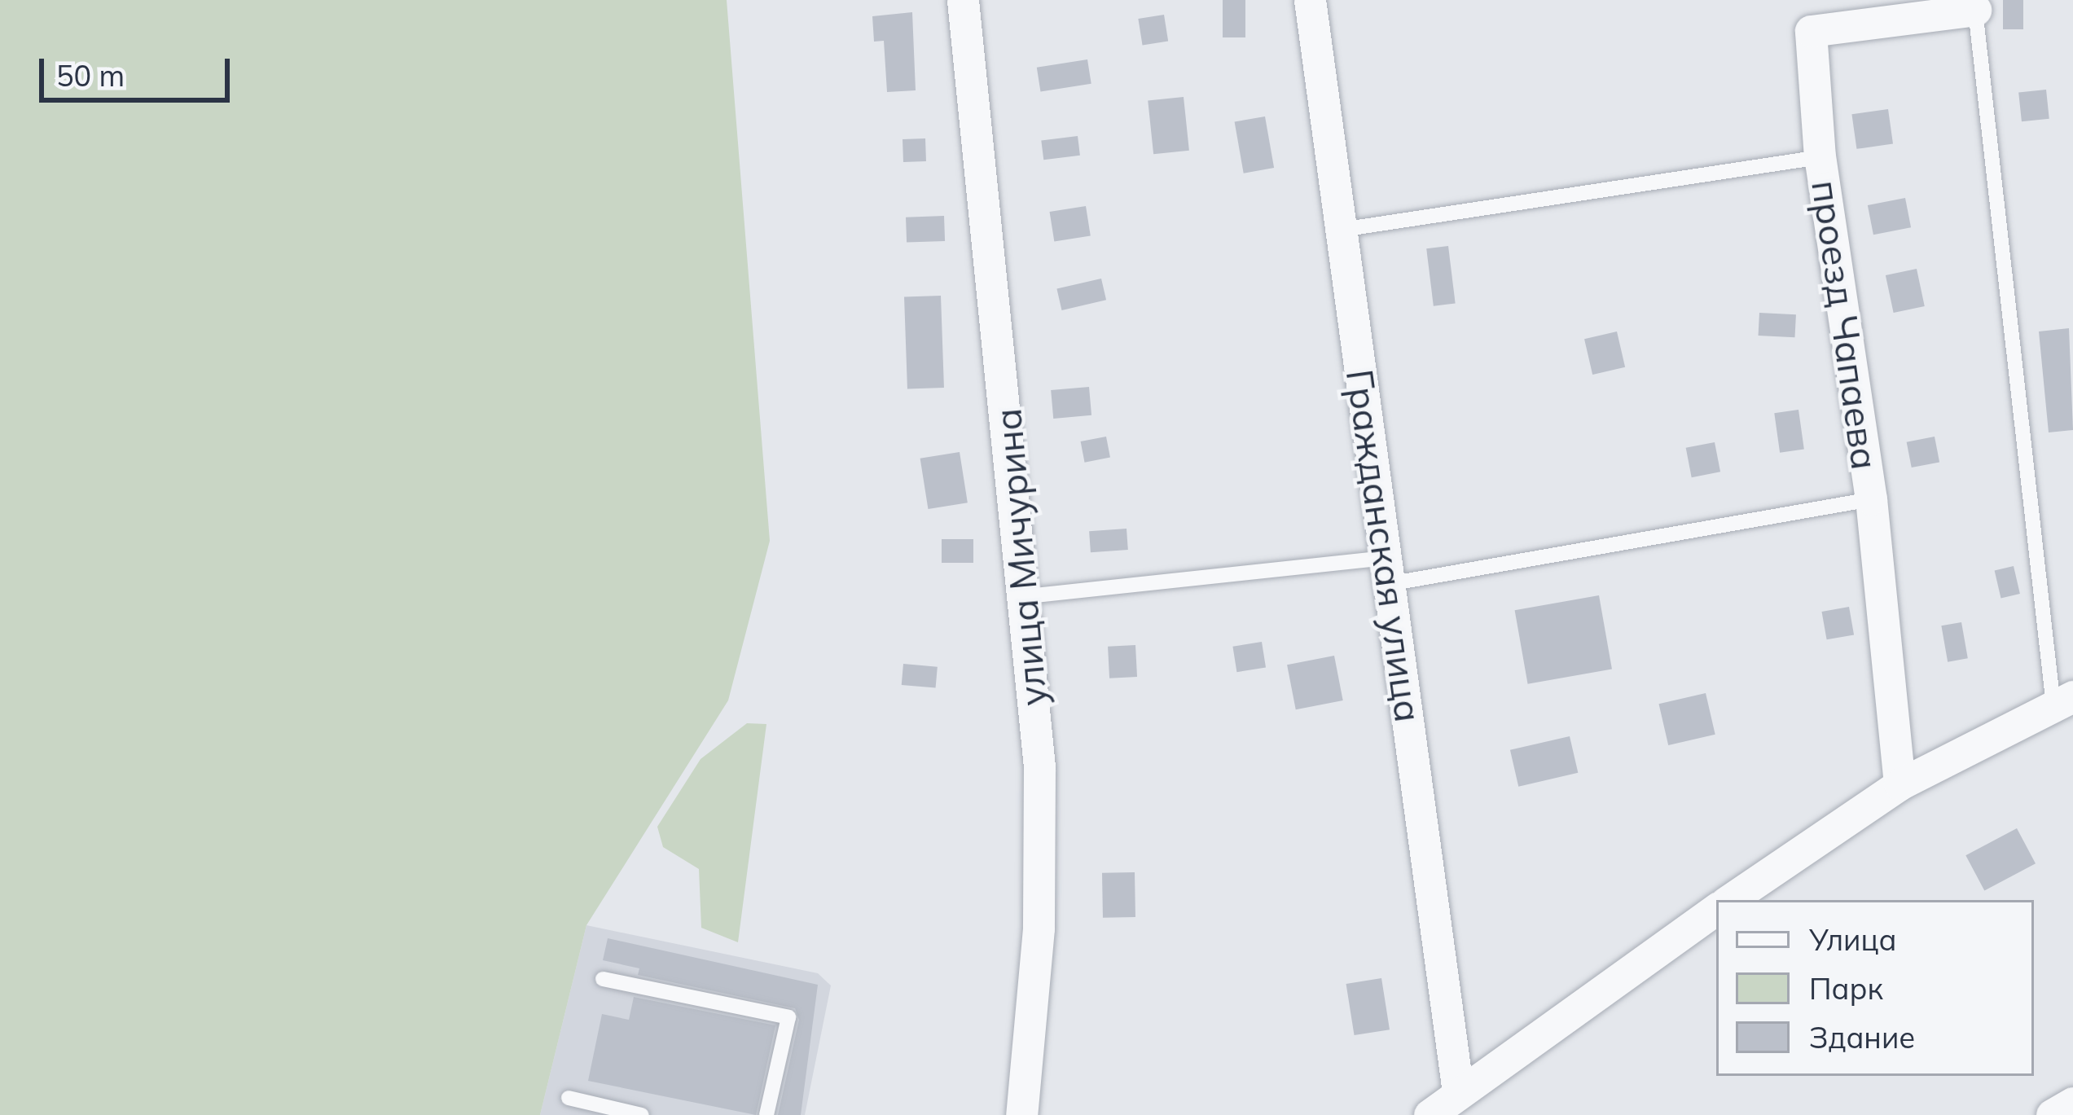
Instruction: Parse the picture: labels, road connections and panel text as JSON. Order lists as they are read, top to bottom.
{
  "streets": {
    "street": ["проезд Чапаева", "Гражданская улица", "улица Мичурина"]
  },
  "legend": ["Улица", "Парк", "Здание"],
  "scale_bar": "50 m"
}
